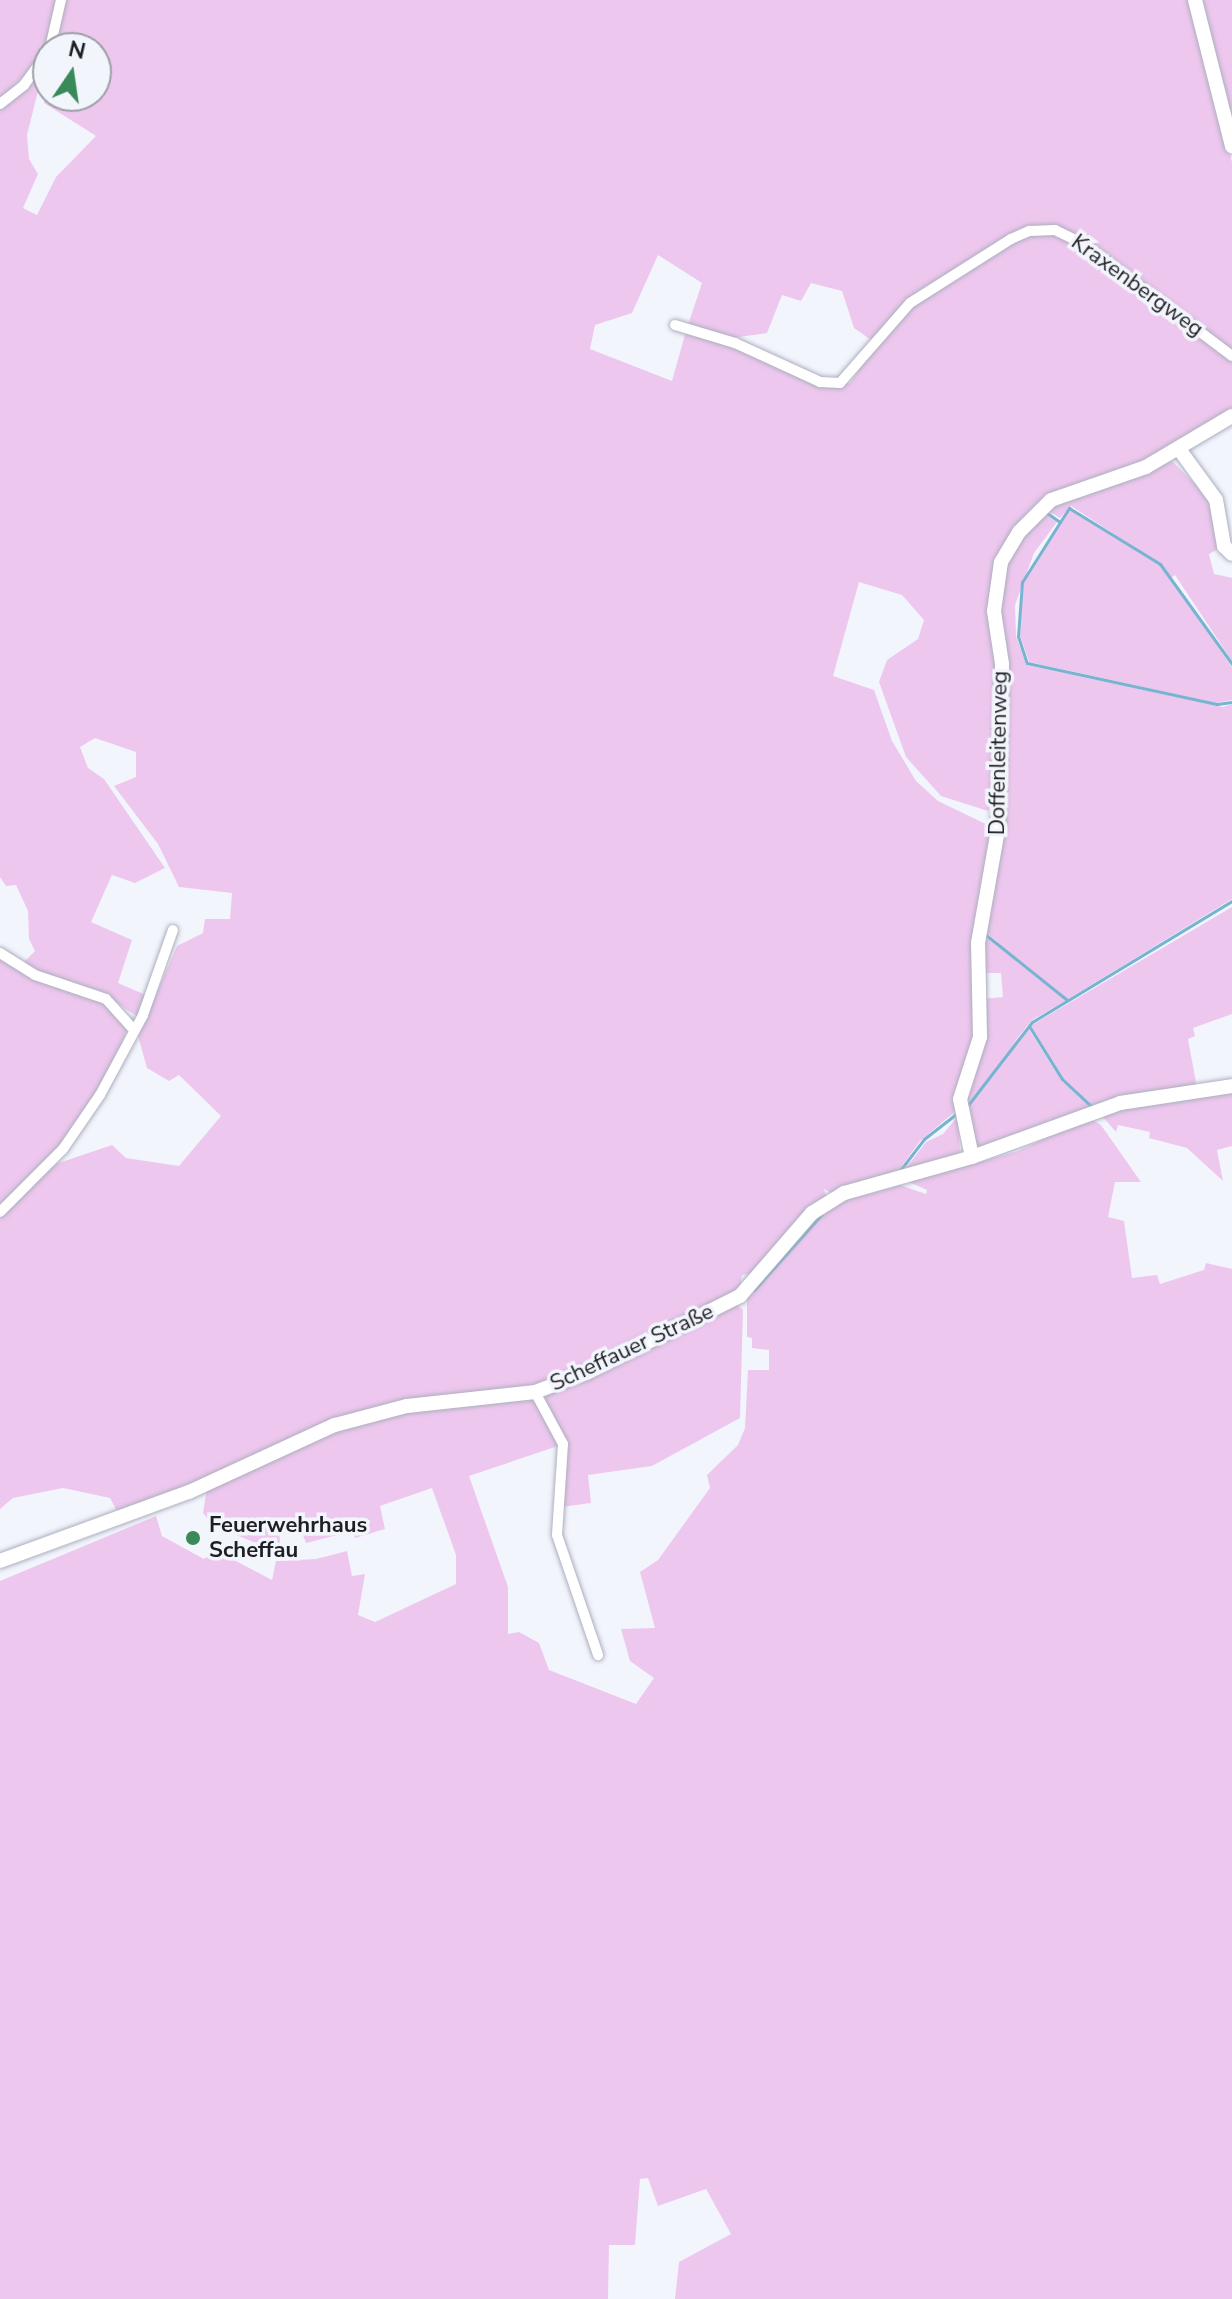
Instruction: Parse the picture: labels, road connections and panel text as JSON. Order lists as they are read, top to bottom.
{
  "streets": {
    "street": ["Kraxenbergweg", "Doffenleitenweg", "Scheffauer Straße"]
  },
  "crossings": [
    ["Doffenleitenweg", "Scheffauer Straße"]
  ],
  "places": ["Feuerwehrhaus Scheffau"],
  "north": "top"
}
